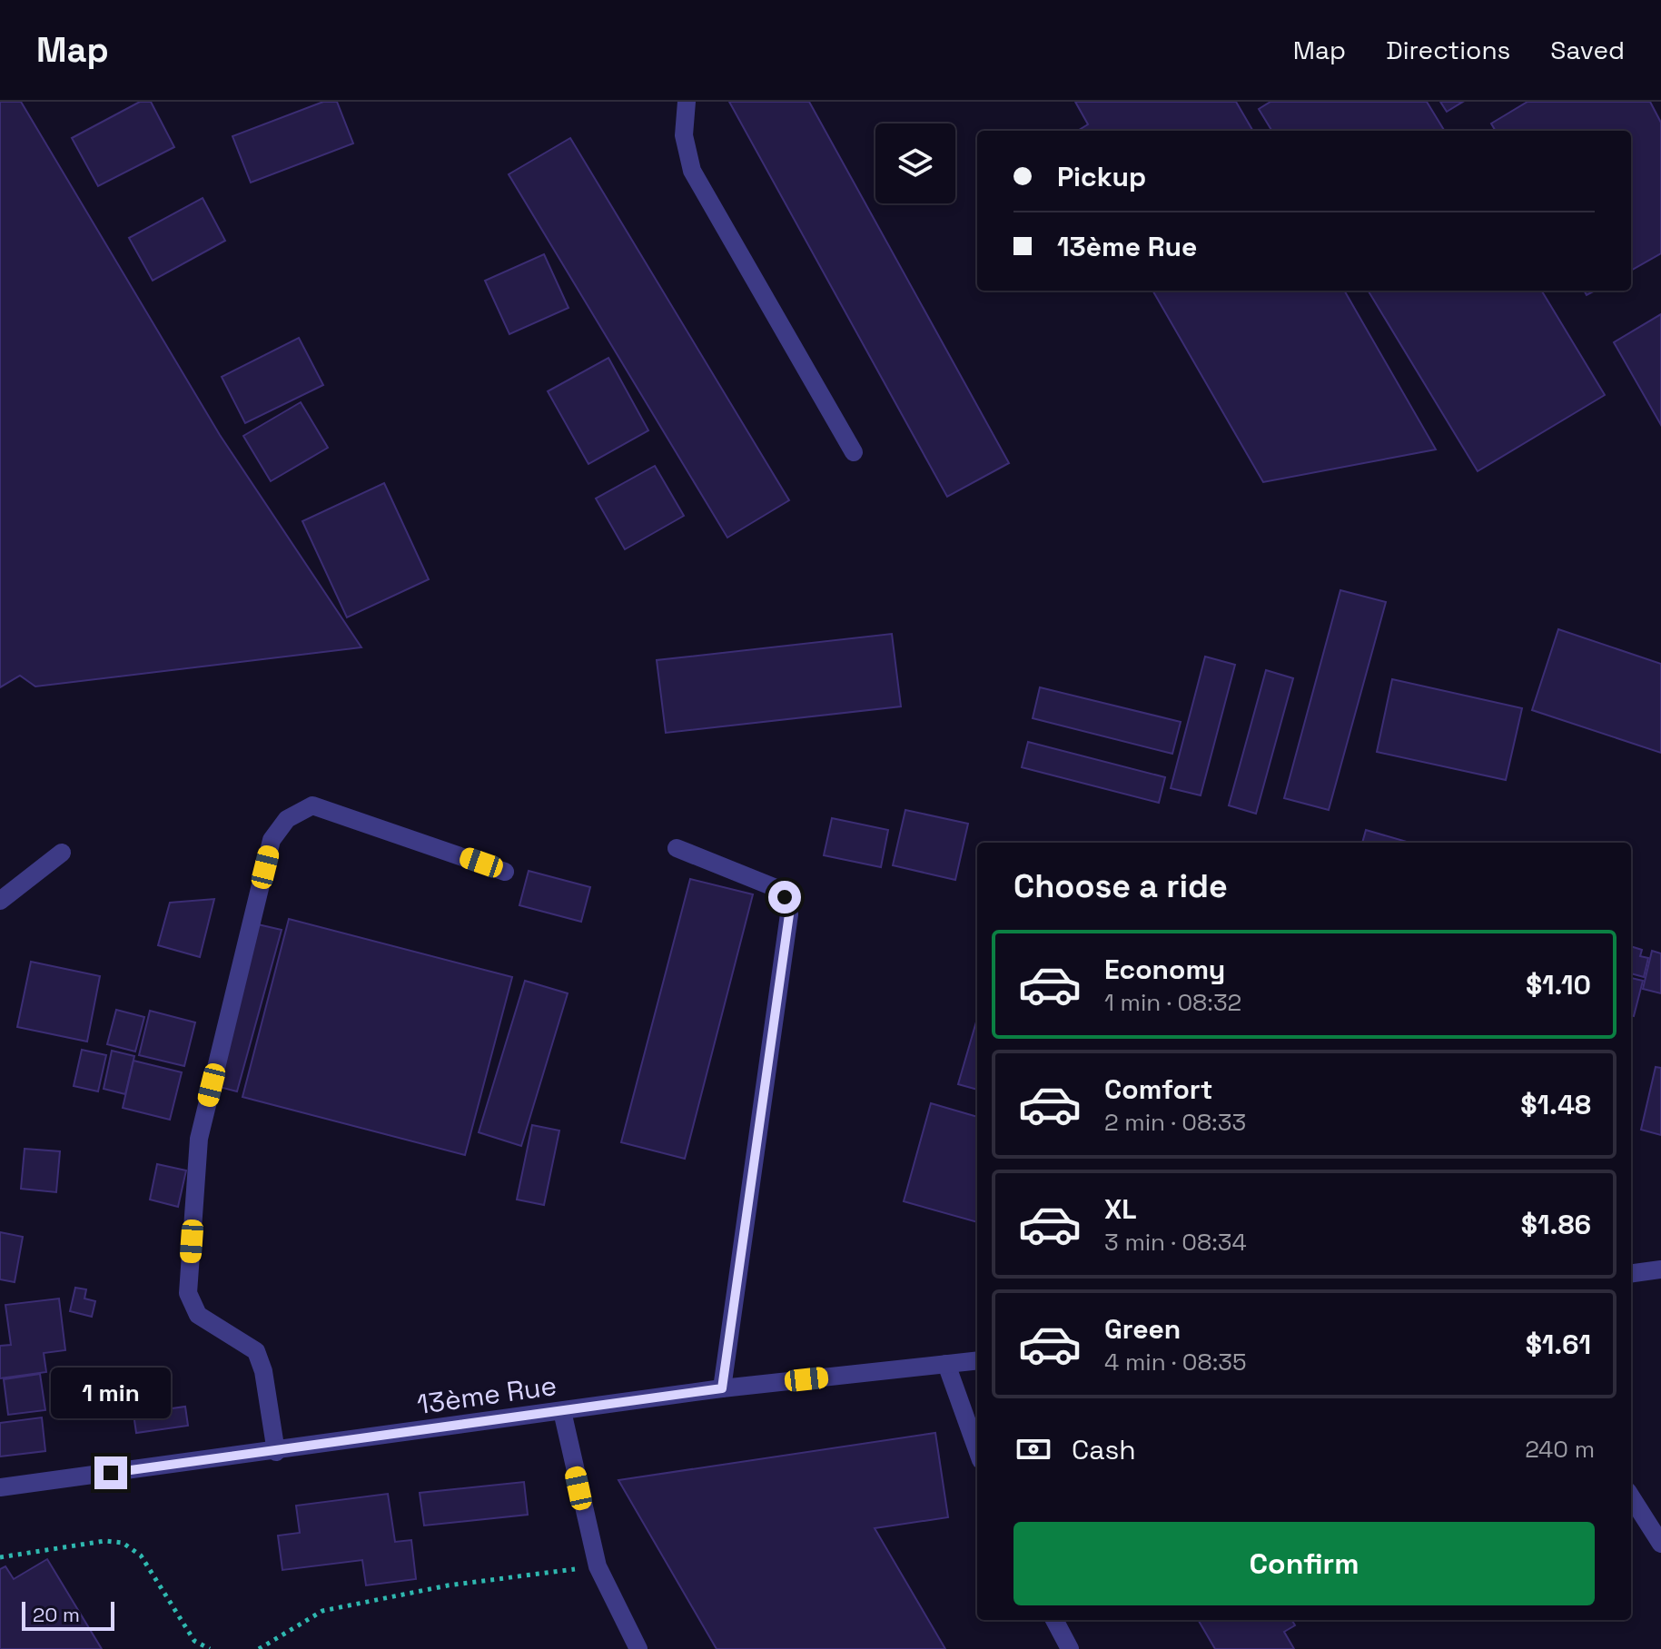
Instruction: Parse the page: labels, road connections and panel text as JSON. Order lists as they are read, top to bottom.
{
  "streets": {
    "street": ["13ème Rue"]
  },
  "scale_bar": "20 m",
  "page": {
    "header": "Map",
    "nav": ["Map", "Directions", "Saved"],
    "banner": ["Pickup", "13ème Rue"],
    "heading": "Choose a ride",
    "list": [
      {
        "name": "Economy",
        "note": "1 min · 08:32",
        "value": "$1.10"
      },
      {
        "name": "Comfort",
        "note": "2 min · 08:33",
        "value": "$1.48"
      },
      {
        "name": "XL",
        "note": "3 min · 08:34",
        "value": "$1.86"
      },
      {
        "name": "Green",
        "note": "4 min · 08:35",
        "value": "$1.61"
      }
    ],
    "bubble": "1 min",
    "pay": ["Cash", "240 m"],
    "buttons": "Confirm",
    "scale": "20 m"
  }
}
